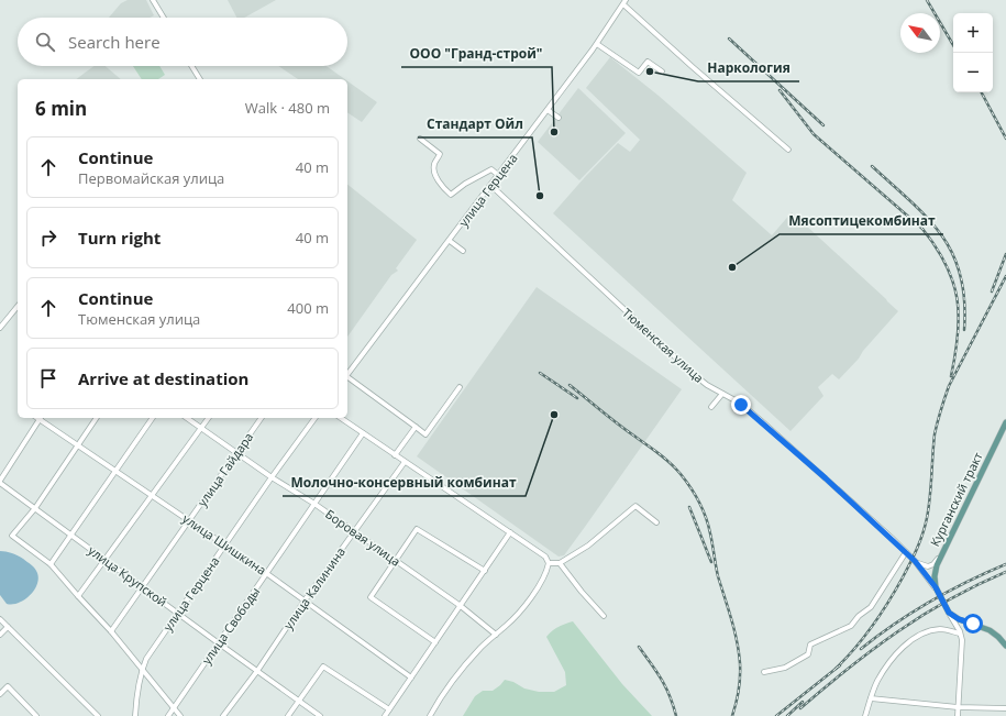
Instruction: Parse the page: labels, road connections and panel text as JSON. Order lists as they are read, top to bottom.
{
  "streets": {
    "main road": ["Курганский тракт"],
    "street": [
      "улица Герцена",
      "Тюменская улица",
      "улица Гайдара",
      "Боровая улица",
      "улица Шишкина",
      "улица Крупской",
      "улица Калинина",
      "улица Свободы"
    ]
  },
  "crossings": [
    ["улица Герцена", "Тюменская улица"],
    ["улица Герцена", "Боровая улица"],
    ["улица Герцена", "улица Шишкина"],
    ["улица Герцена", "улица Крупской"],
    ["Тюменская улица", "Курганский тракт"],
    ["улица Гайдара", "Боровая улица"],
    ["улица Гайдара", "улица Шишкина"],
    ["улица Гайдара", "улица Крупской"],
    ["Боровая улица", "улица Калинина"],
    ["Боровая улица", "улица Свободы"],
    ["улица Шишкина", "улица Калинина"],
    ["улица Шишкина", "улица Свободы"],
    ["улица Крупской", "улица Калинина"],
    ["улица Крупской", "улица Свободы"]
  ],
  "places": [
    "Наркология",
    "ООО \"Гранд-строй\"",
    "Стандарт Ойл",
    "Мясоптицекомбинат",
    "Молочно-консервный комбинат"
  ],
  "north": "top left",
  "page": {
    "map_buttons": ["+", "−"],
    "search": "Search here",
    "heading": ["6 min", "Walk · 480 m"],
    "list": [
      ["Continue", "Первомайская улица", "40 m"],
      ["Turn right", "40 m"],
      ["Continue", "Тюменская улица", "400 m"],
      "Arrive at destination"
    ]
  }
}
